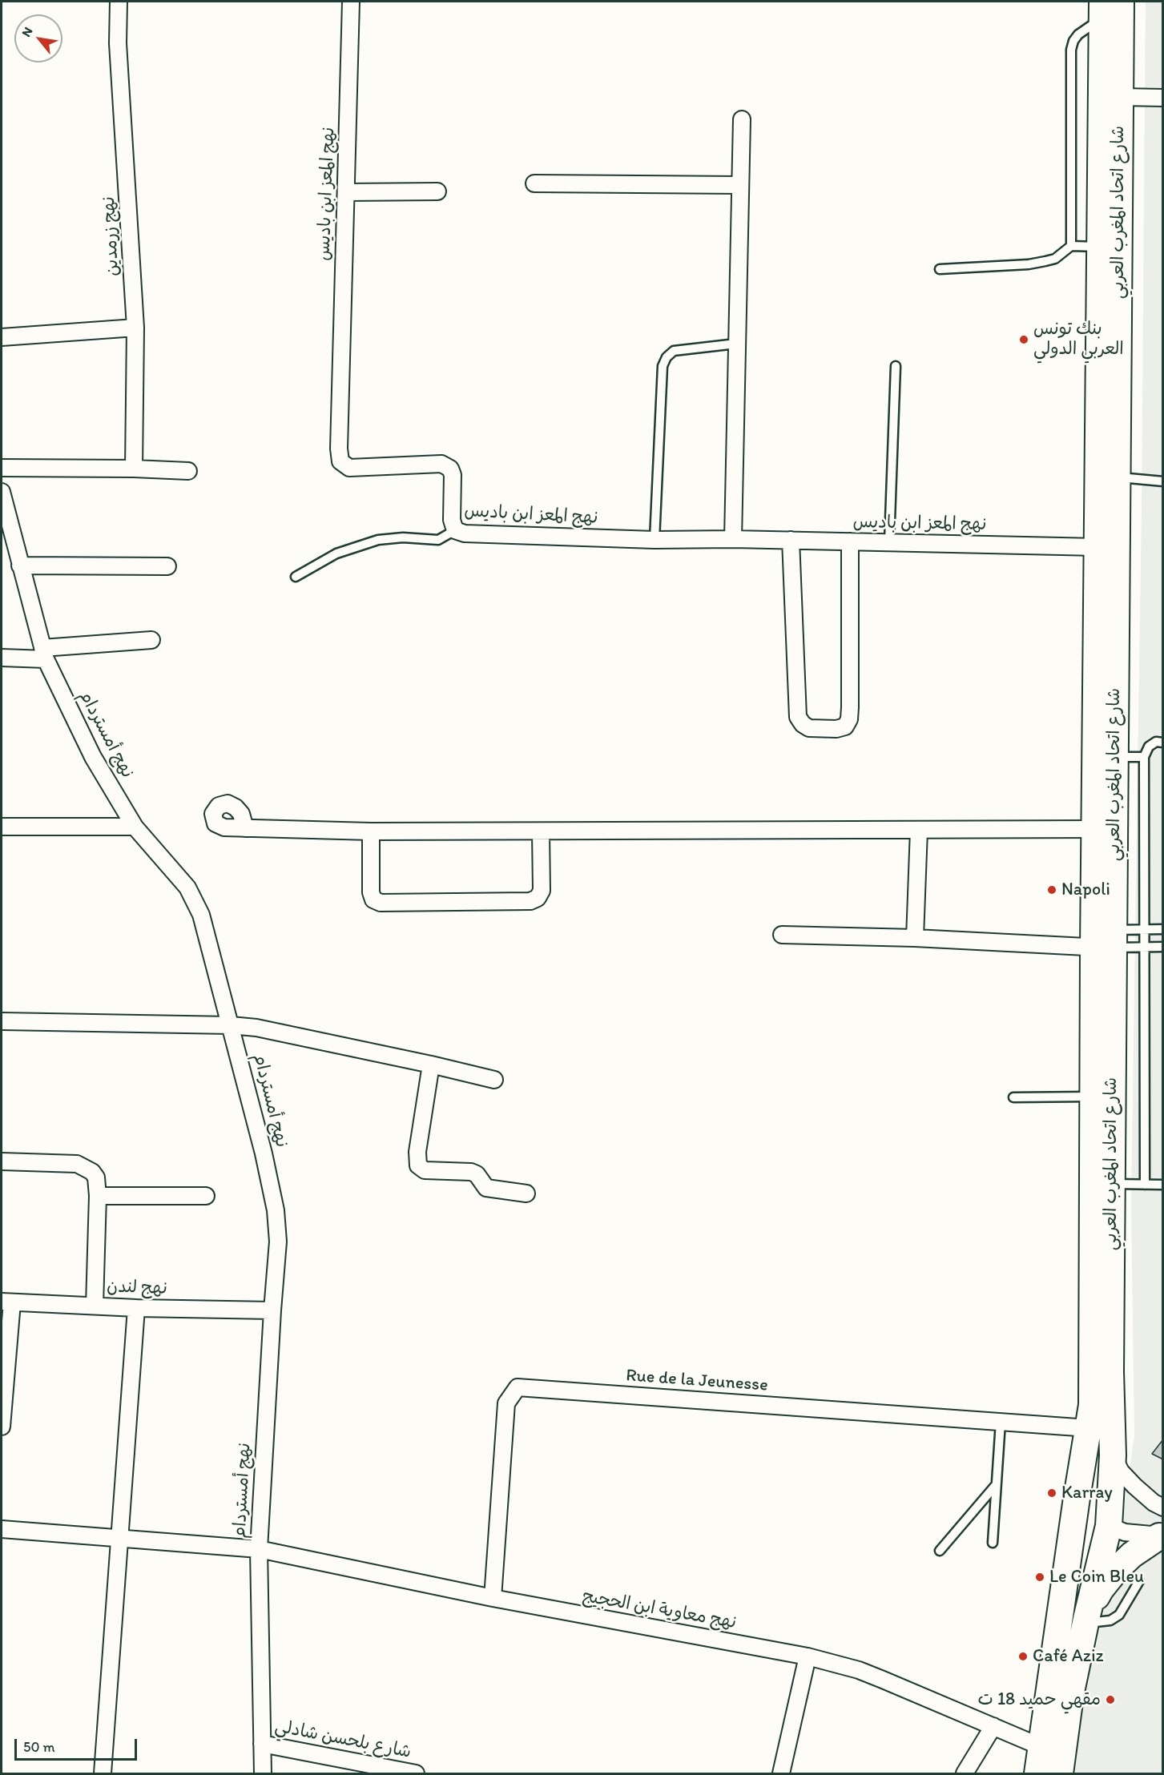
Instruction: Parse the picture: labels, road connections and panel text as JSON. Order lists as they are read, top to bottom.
{
  "streets": {
    "main road": ["شارع اتحاد المغرب العربي"],
    "street": [
      "نهج المعز ابن باديس",
      "نهج زرمدين",
      "نهج أمستردام",
      "نهج لندن",
      "Rue de la Jeunesse",
      "نهج معاوية ابن الحجيج",
      "شارع بلحسن شادلي"
    ]
  },
  "crossings": [
    ["نهج المعز ابن باديس", "شارع اتحاد المغرب العربي"],
    ["شارع اتحاد المغرب العربي", "Rue de la Jeunesse"],
    ["شارع اتحاد المغرب العربي", "نهج معاوية ابن الحجيج"],
    ["نهج أمستردام", "نهج لندن"],
    ["نهج أمستردام", "نهج معاوية ابن الحجيج"],
    ["نهج أمستردام", "شارع بلحسن شادلي"],
    ["Rue de la Jeunesse", "نهج معاوية ابن الحجيج"]
  ],
  "places": [
    "بنك تونس العربي الدولي",
    "Napoli",
    "Karray",
    "Le Coin Bleu",
    "Café Aziz",
    "مقهي حميد 18 ت"
  ],
  "scale_bar": "50 m",
  "north": "top left"
}
